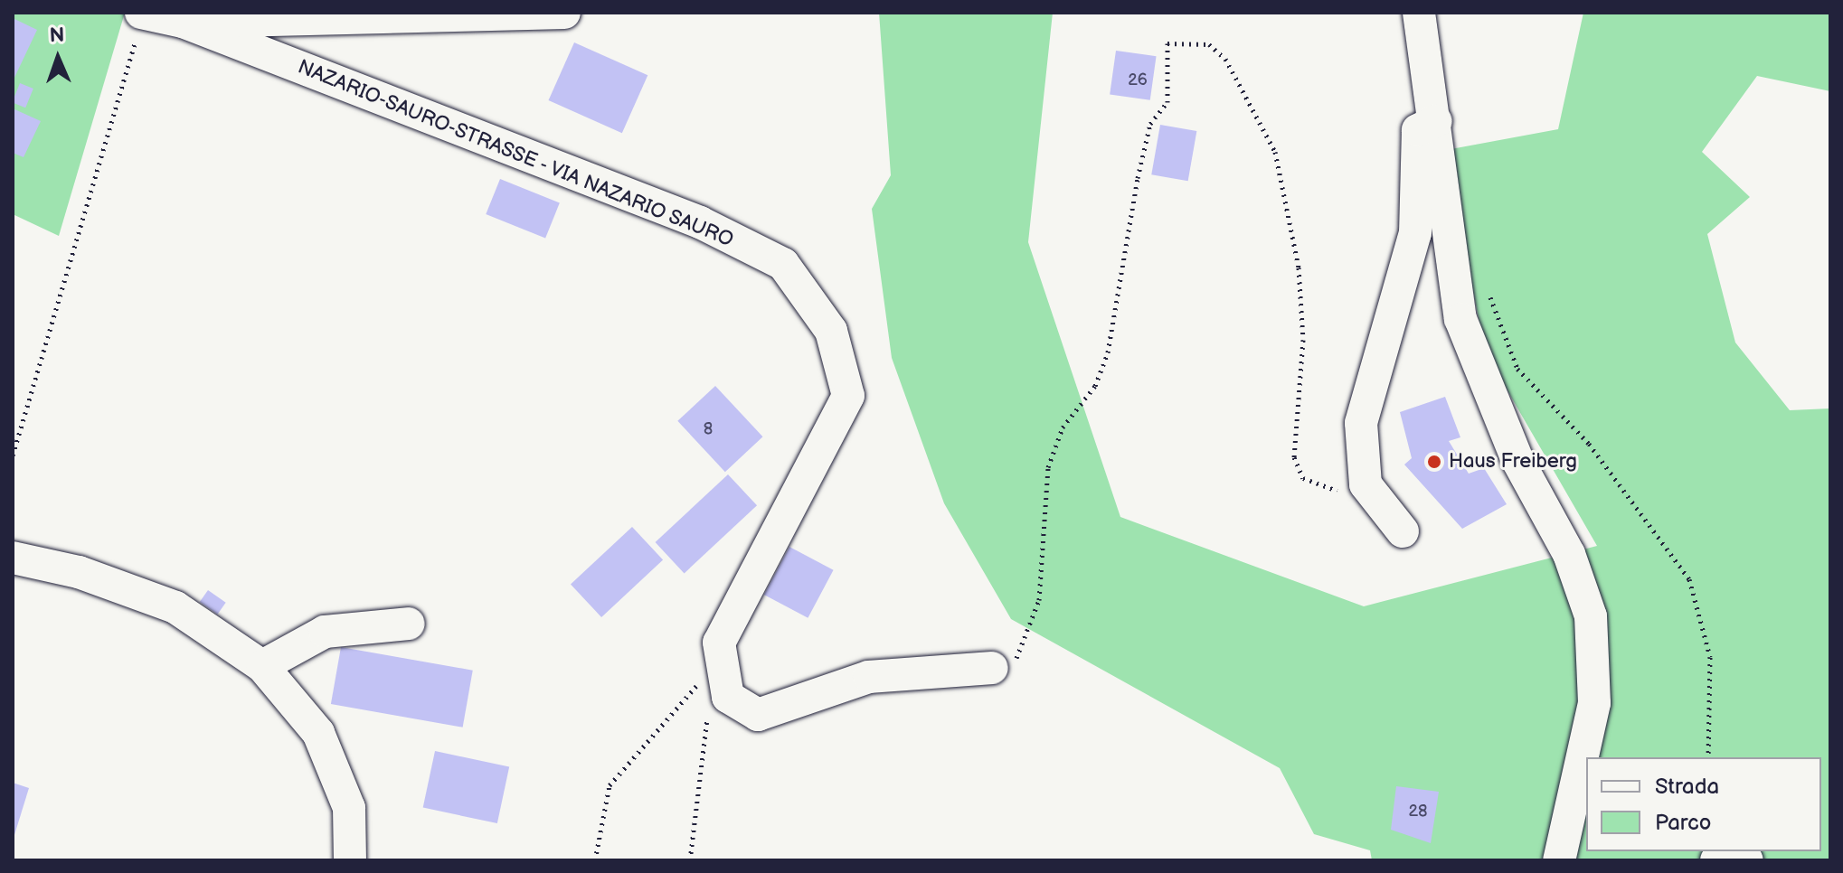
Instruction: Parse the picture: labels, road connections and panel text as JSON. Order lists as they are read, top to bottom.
{
  "streets": {
    "street": ["NAZARIO-SAURO-STRASSE - VIA NAZARIO SAURO"]
  },
  "places": ["Haus Freiberg"],
  "house_numbers": ["26", "8", "28"],
  "legend": ["Strada", "Parco"],
  "north": "top"
}
